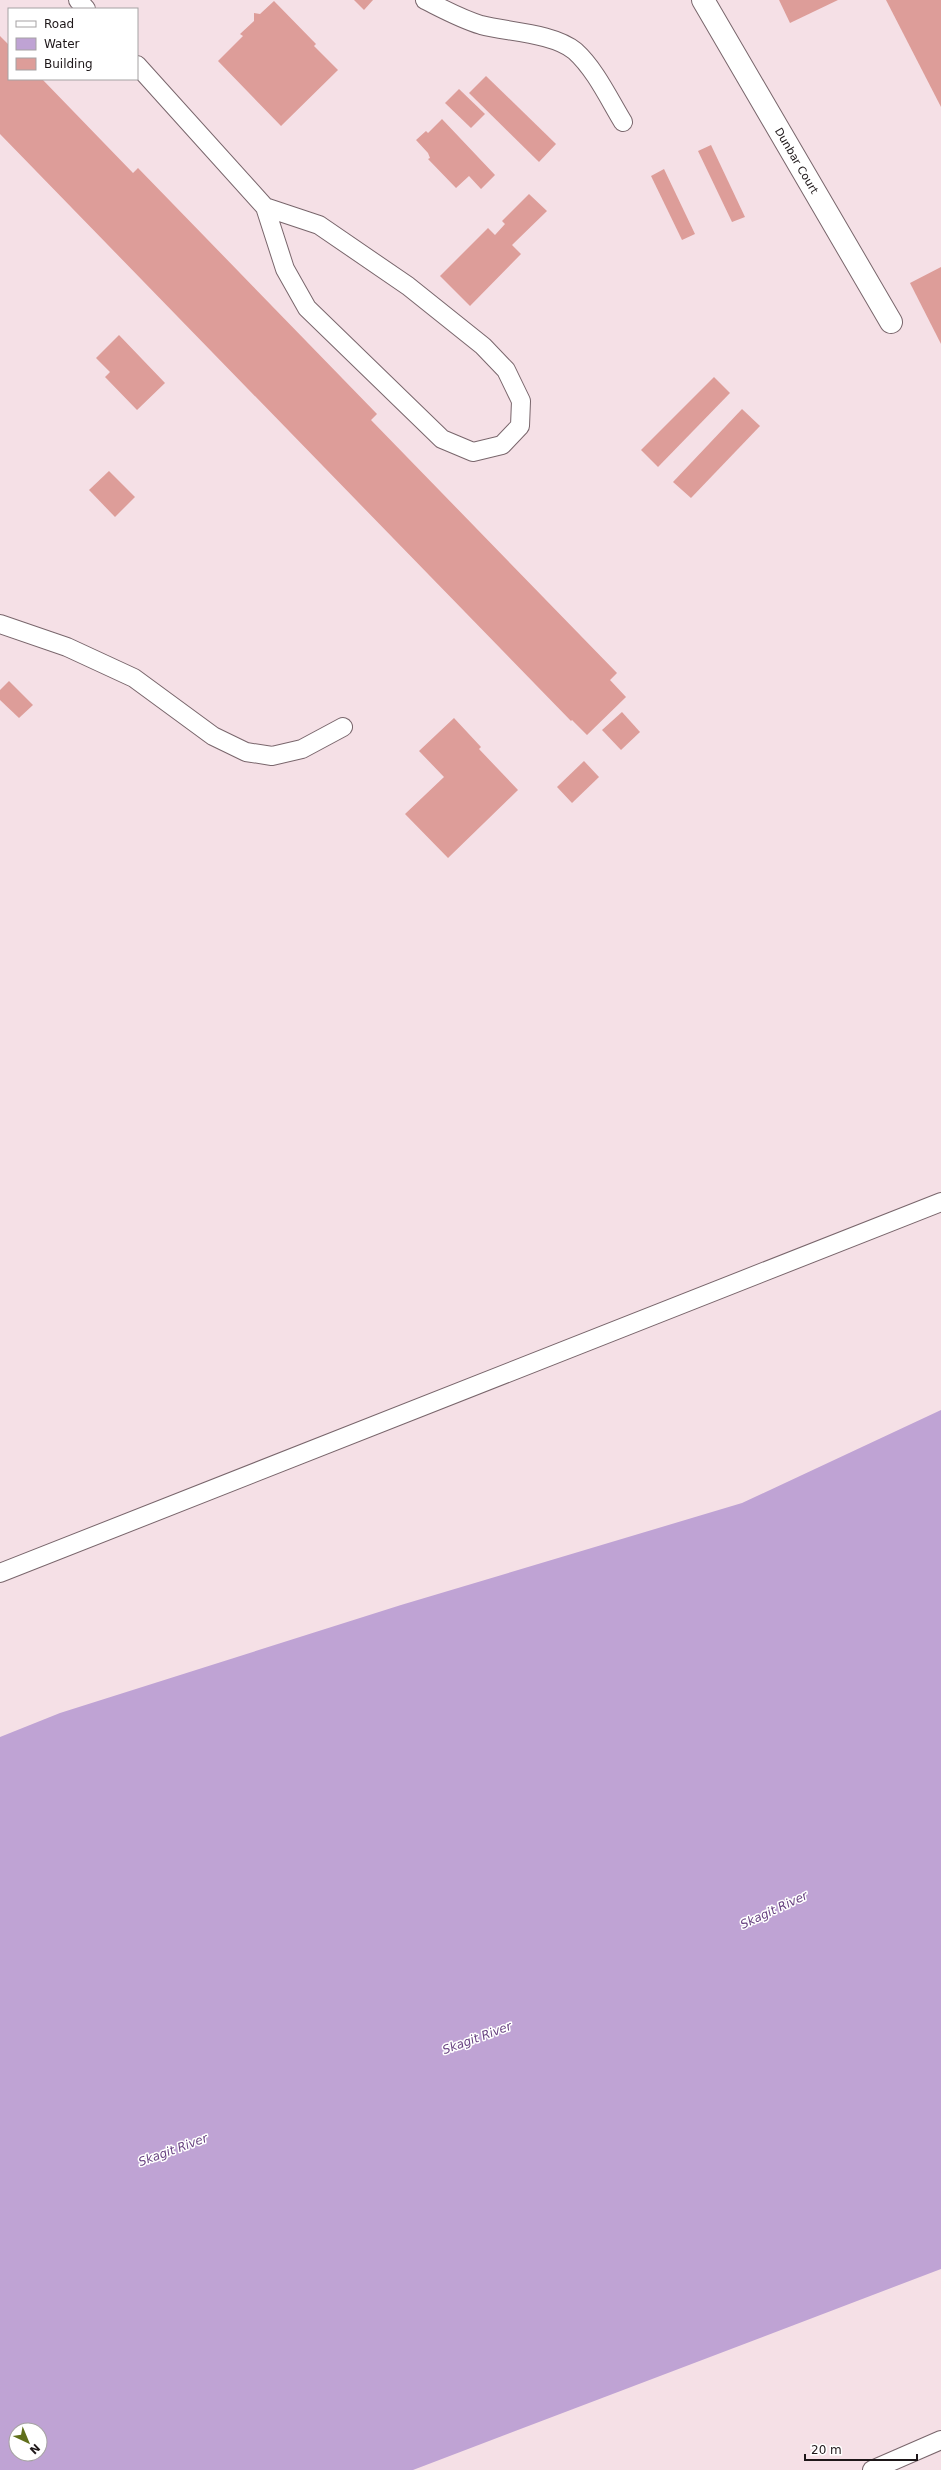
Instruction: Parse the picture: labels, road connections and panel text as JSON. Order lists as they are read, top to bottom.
{
  "streets": {
    "street": ["Dunbar Court"]
  },
  "water": ["Skagit River"],
  "legend": ["Road", "Water", "Building"],
  "scale_bar": "20 m",
  "north": "bottom right"
}
